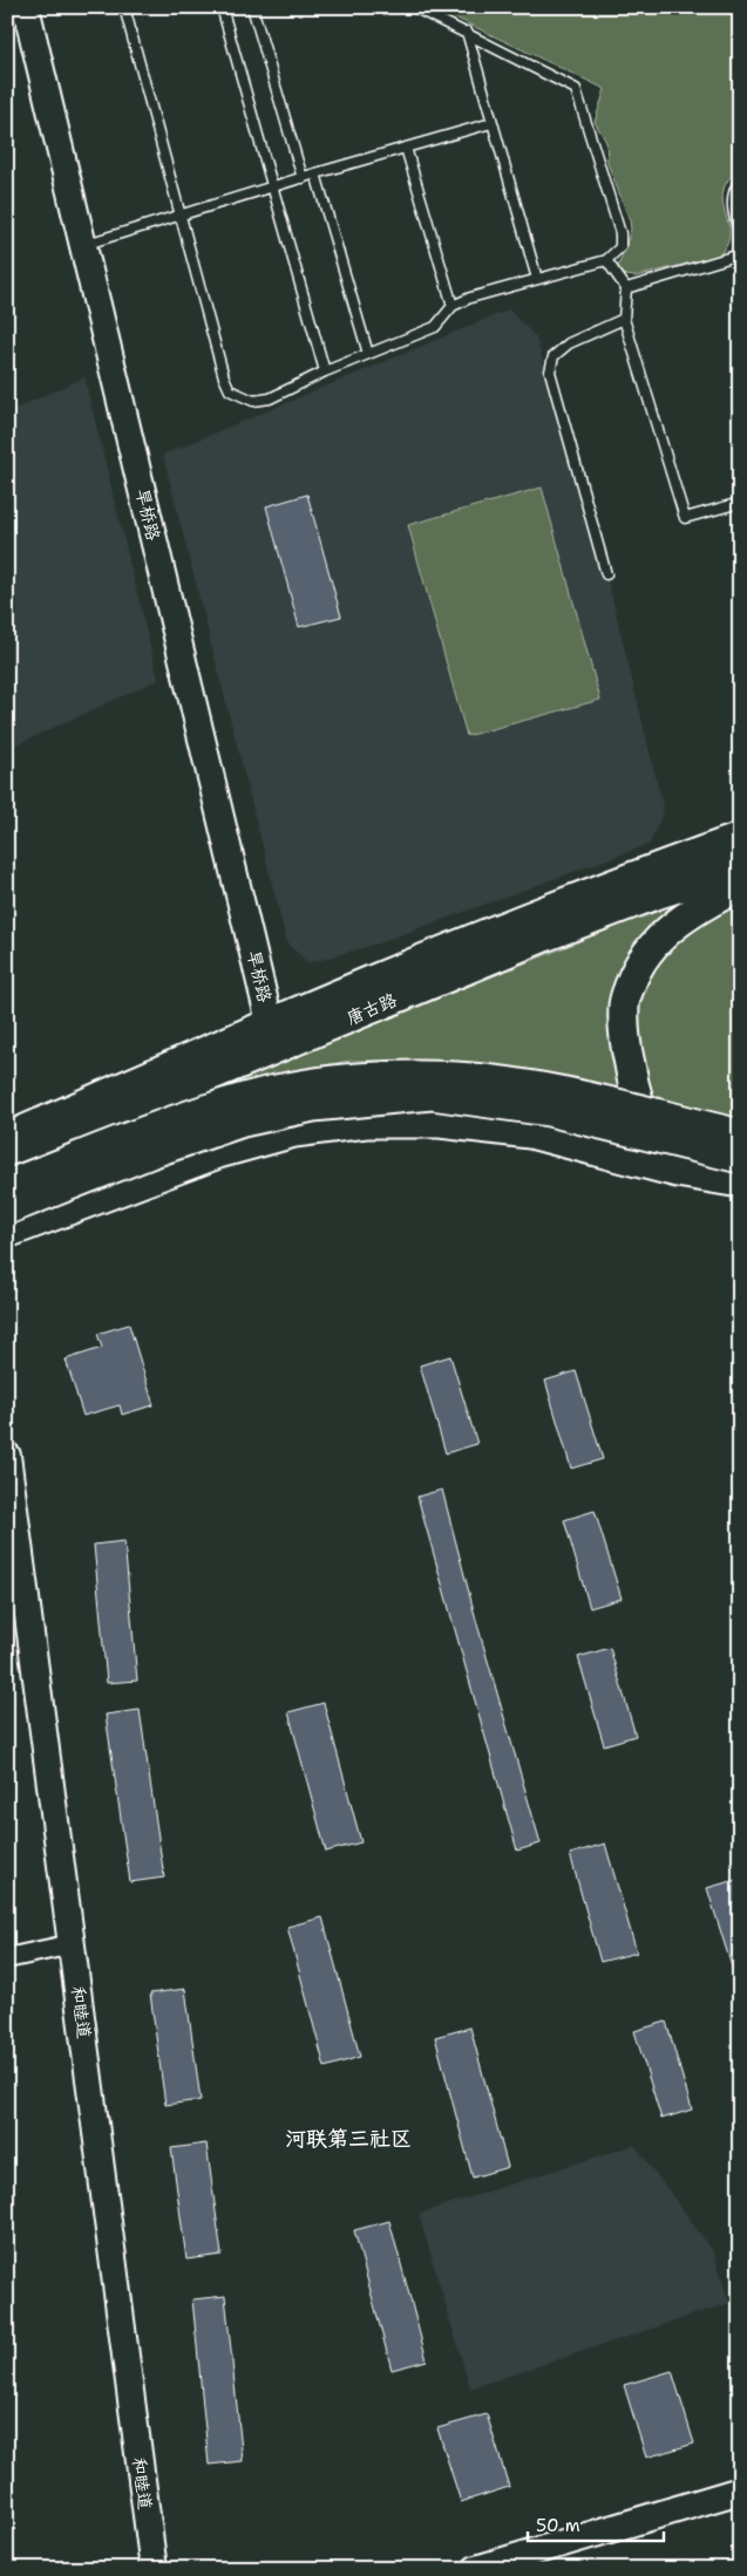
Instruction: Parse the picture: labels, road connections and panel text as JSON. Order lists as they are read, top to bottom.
{
  "streets": {
    "main road": ["唐古路"],
    "street": ["旱桥路", "和睦道"]
  },
  "districts": ["河联第三社区"],
  "scale_bar": "50 m"
}
